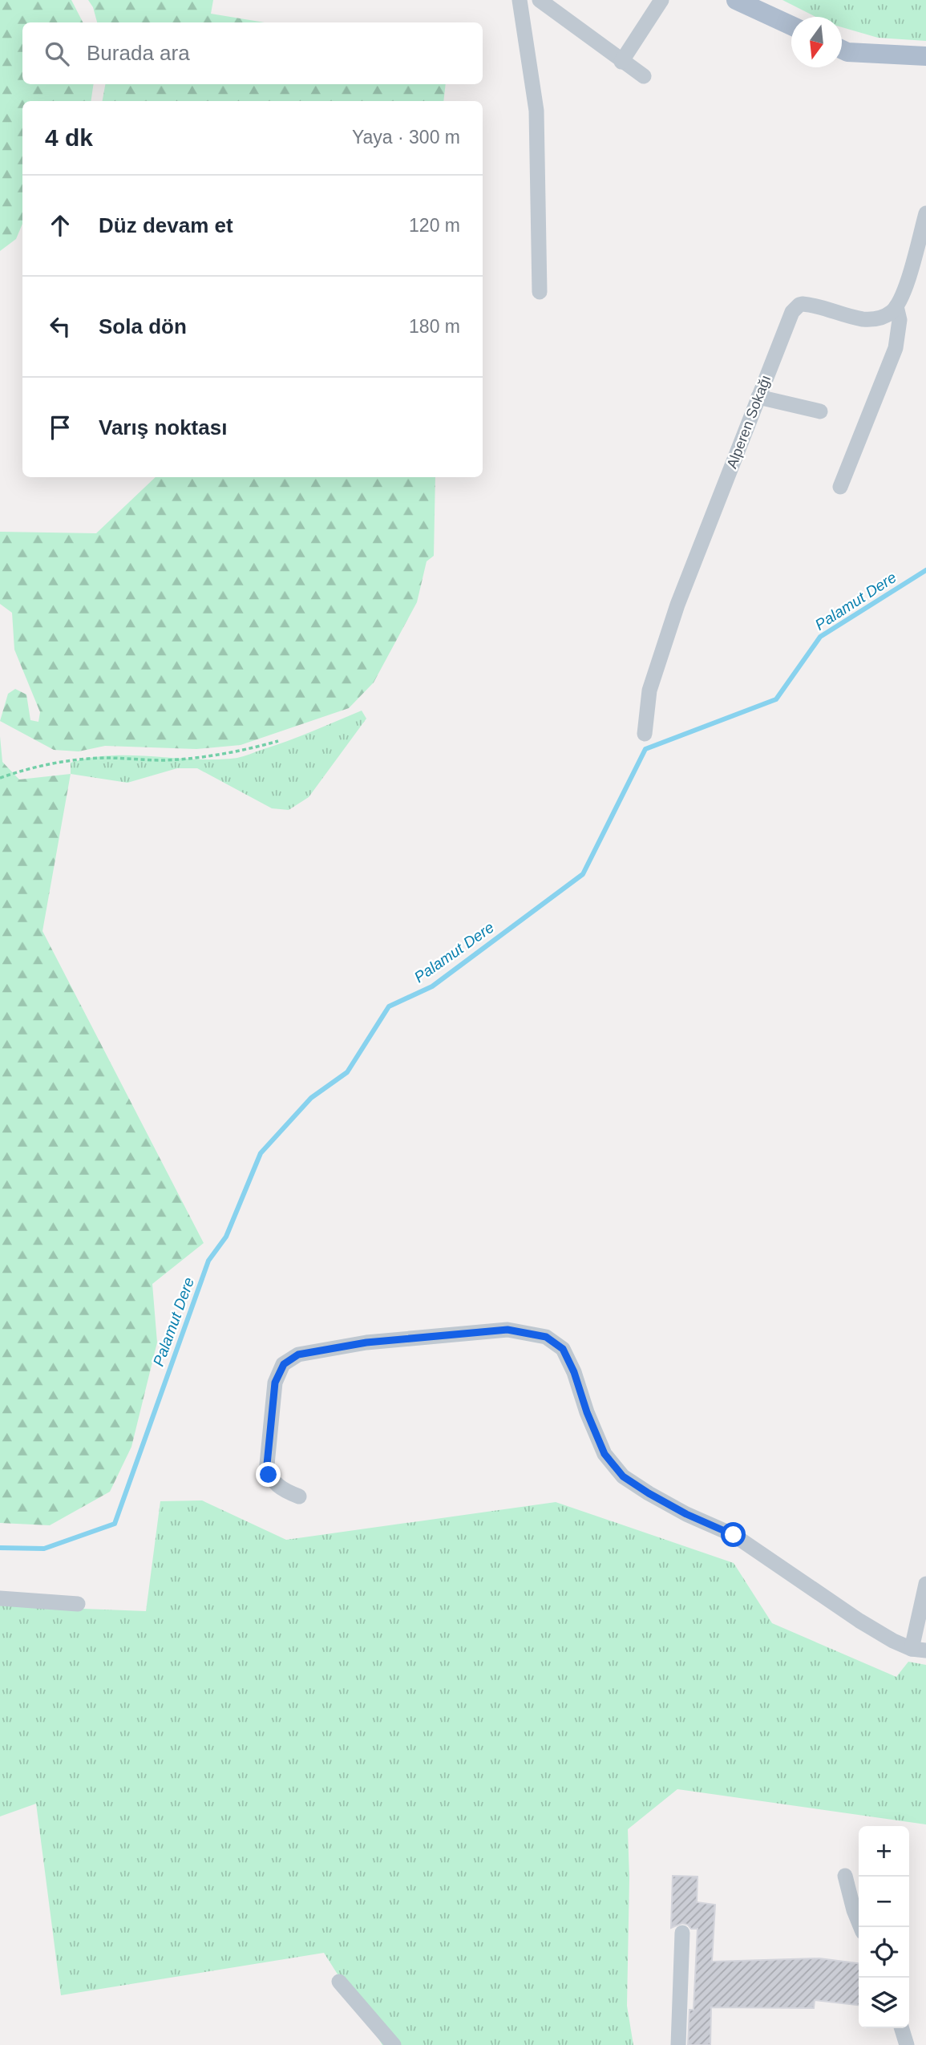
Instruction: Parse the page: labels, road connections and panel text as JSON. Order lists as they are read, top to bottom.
{
  "streets": {
    "street": ["Alperen Sokağı"]
  },
  "water": ["Palamut Dere"],
  "north": "bottom",
  "page": {
    "search": "Burada ara",
    "heading": ["4 dk", "Yaya · 300 m"],
    "list": [
      ["Düz devam et", "120 m"],
      ["Sola dön", "180 m"],
      "Varış noktası"
    ],
    "map_buttons": ["+", "−"]
  }
}
